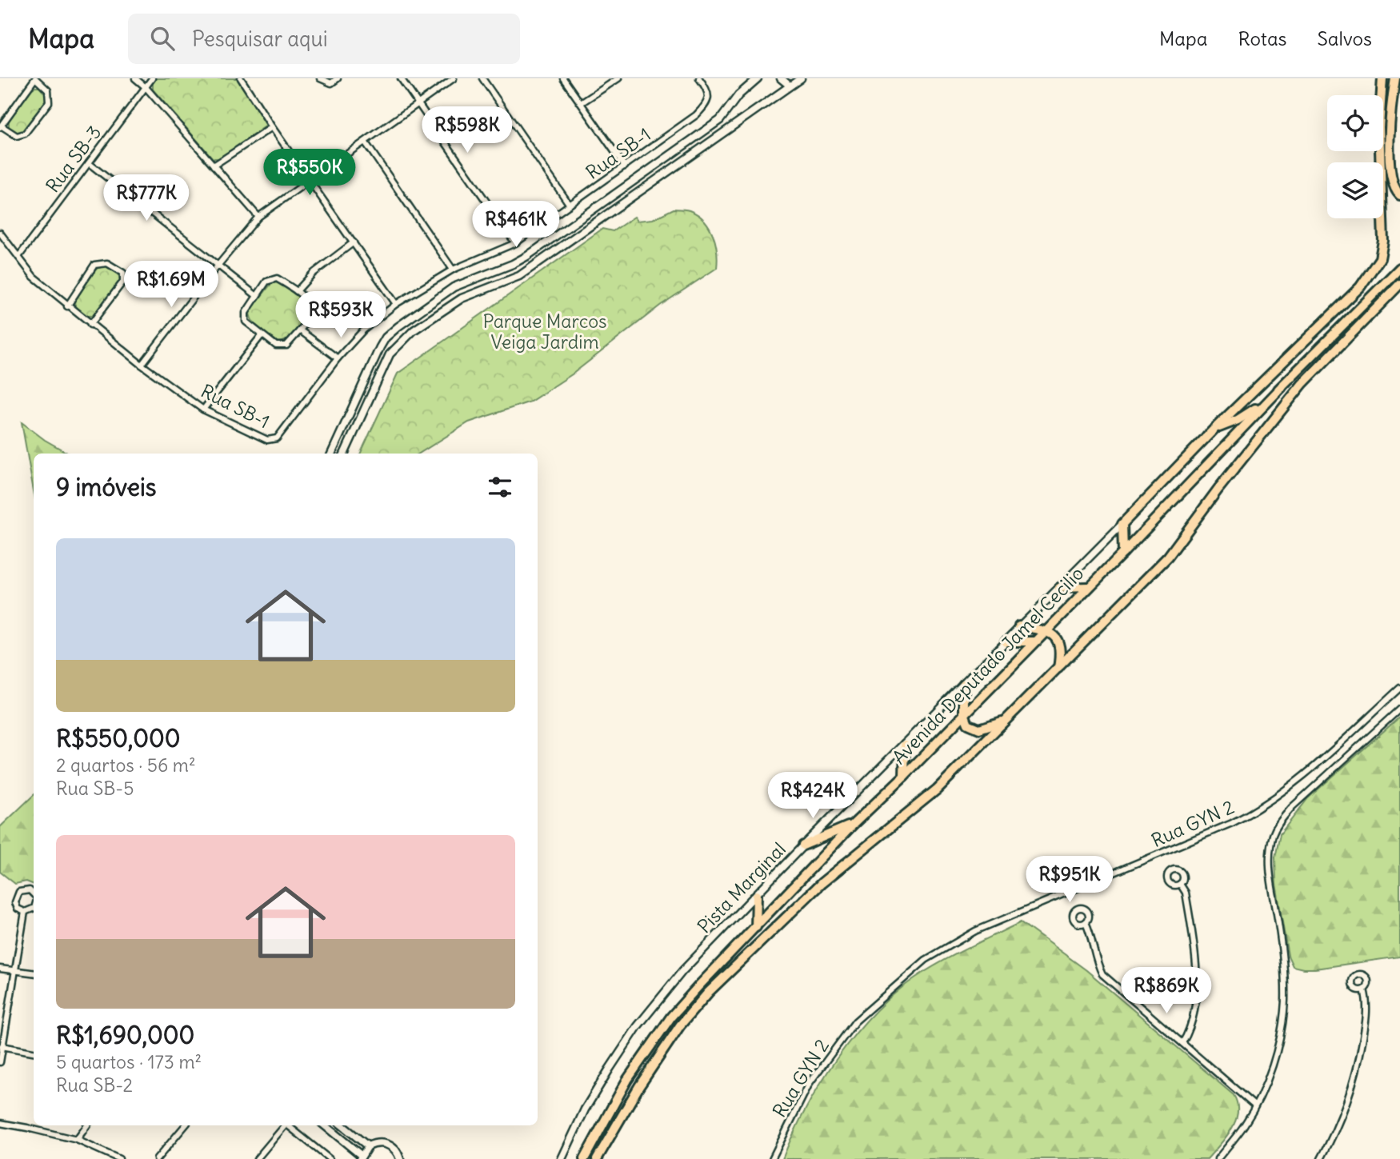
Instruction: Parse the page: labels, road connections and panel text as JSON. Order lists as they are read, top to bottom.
{
  "streets": {
    "highway": ["Avenida Deputado Jamel Cecilio"],
    "street": [
      "Rua SB-1",
      "Rua SB-3",
      "Rua GYN 2",
      "Pista Marginal"
    ]
  },
  "crossings": [
    ["Rua SB-1", "Rua SB-3"]
  ],
  "parks": ["Parque Marcos Veiga Jardim"],
  "page": {
    "header": "Mapa",
    "search": "Pesquisar aqui",
    "nav": ["Mapa", "Rotas", "Salvos"],
    "price": [
      "R$598K",
      "R$550K",
      "R$777K",
      "R$461K",
      "R$1.69M",
      "R$593K",
      "R$424K",
      "R$951K",
      "R$869K"
    ],
    "heading": "9 imóveis",
    "list": [
      {
        "name": "R$550,000",
        "note": "2 quartos · 56 m² · Rua SB-5"
      },
      {
        "name": "R$1,690,000",
        "note": "5 quartos · 173 m² · Rua SB-2"
      }
    ]
  }
}
